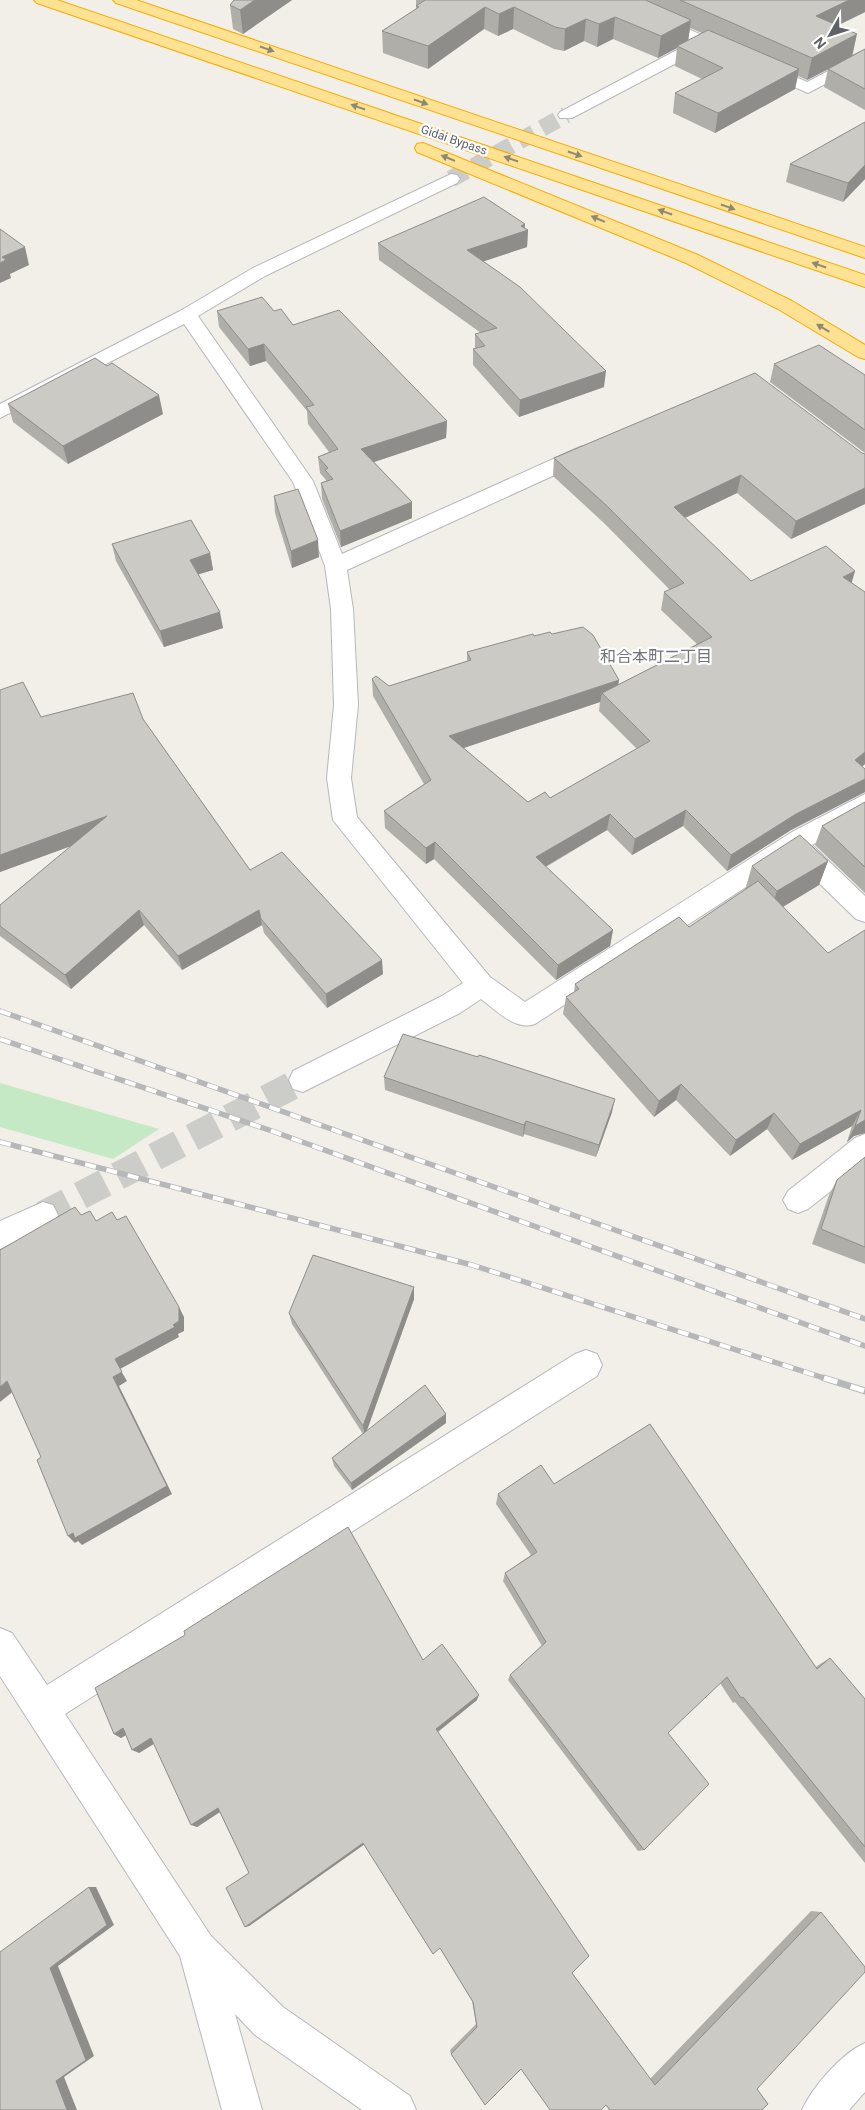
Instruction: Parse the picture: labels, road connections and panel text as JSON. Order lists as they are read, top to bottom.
{
  "streets": {
    "highway": ["Gidai Bypass"]
  },
  "districts": ["和合本町二丁目"],
  "north": "bottom left"
}
